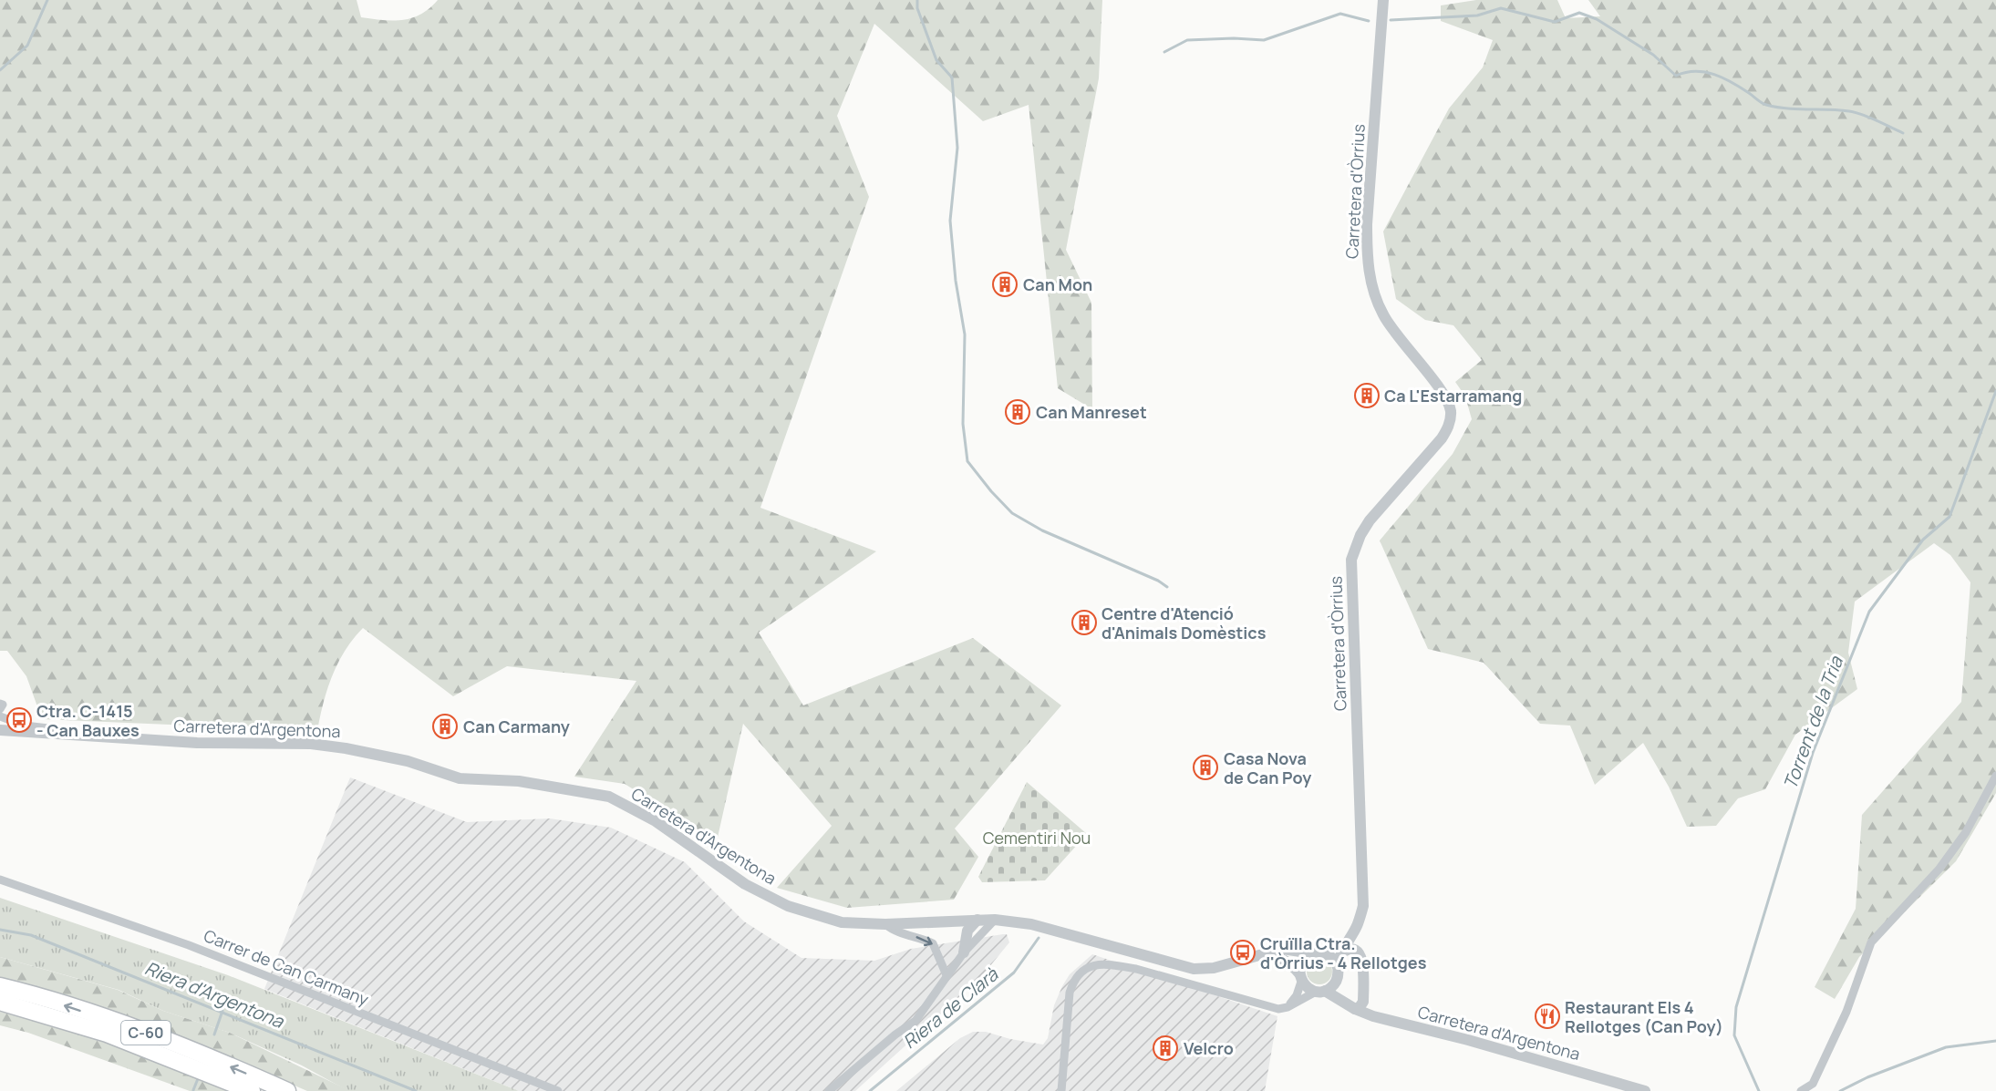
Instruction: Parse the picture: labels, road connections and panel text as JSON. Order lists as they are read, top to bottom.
{
  "streets": {
    "highway": ["C-60"],
    "street": ["Carretera d'Òrrius", "Carretera d'Argentona", "Carrer de Can Carmany"]
  },
  "crossings": [
    ["Carretera d'Òrrius", "Carretera d'Argentona"]
  ],
  "water": ["Torrent de la Tria", "Riera d'Argentona", "Riera de Clarà"],
  "parks": ["Cementiri Nou"],
  "places": {
    "building": [
      "Can Mon",
      "Ca L'Estarramang",
      "Can Manreset",
      "Centre d'Atenció d'Animals Domèstics",
      "Can Carmany",
      "Casa Nova de Can Poy",
      "Velcro"
    ],
    "bus stop": ["Ctra. C-1415 - Can Bauxes", "Cruïlla Ctra. d'Òrrius - 4 Rellotges"],
    "restaurant": ["Restaurant Els 4 Rellotges (Can Poy)"]
  }
}
